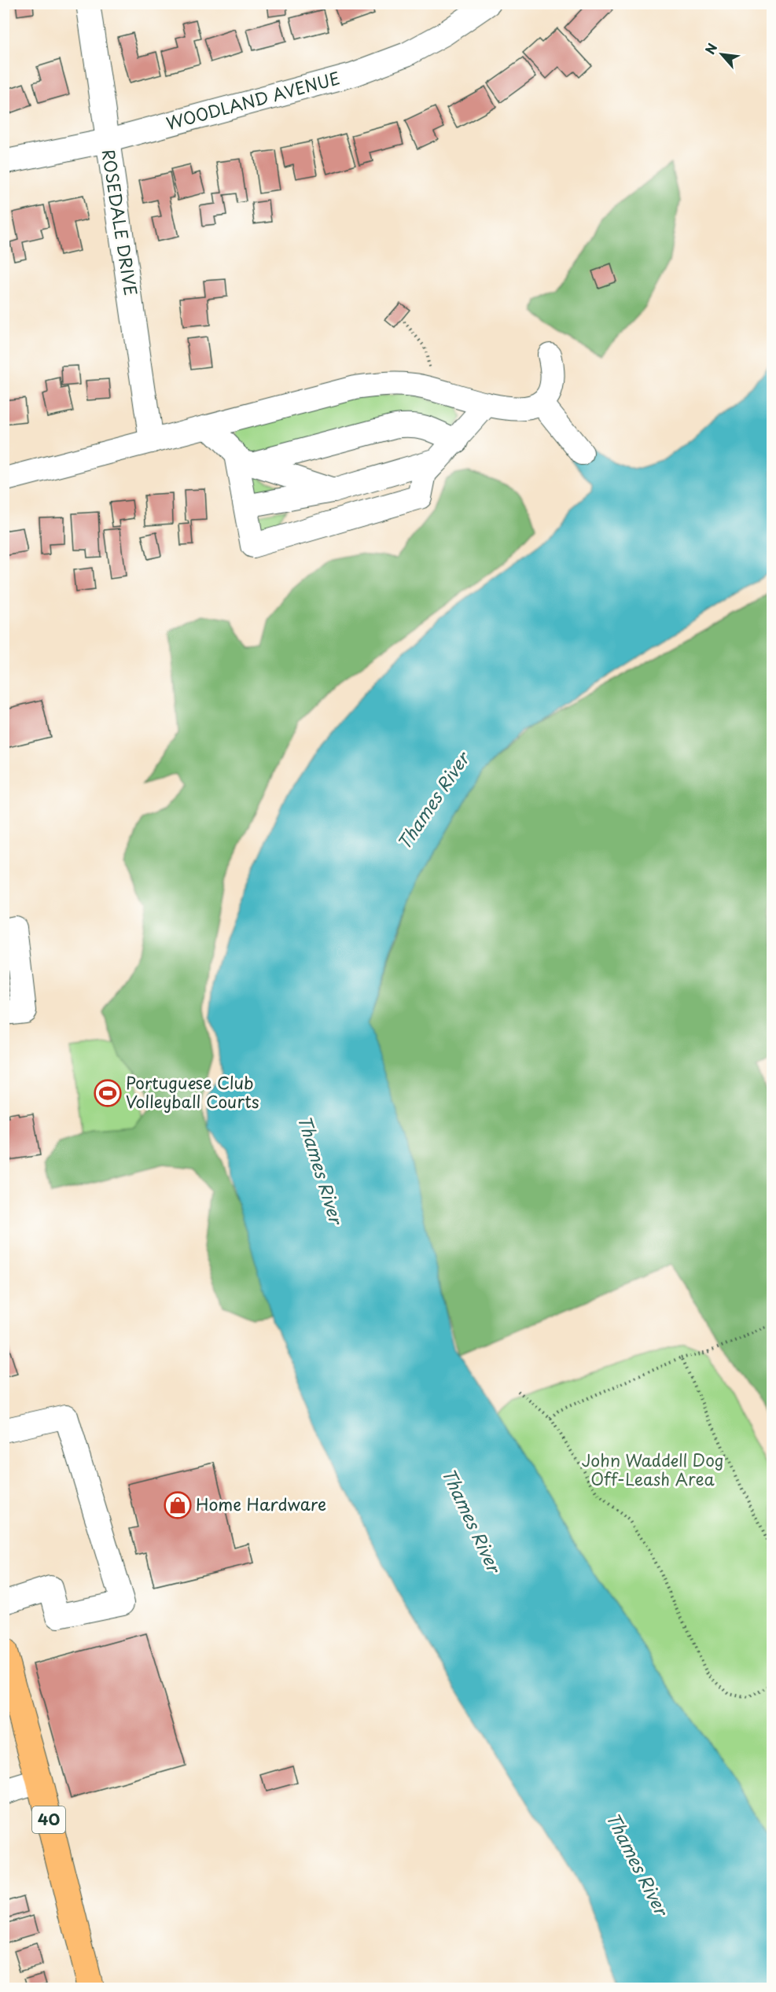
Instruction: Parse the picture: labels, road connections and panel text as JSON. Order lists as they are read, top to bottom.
{
  "streets": {
    "main road": ["40"],
    "street": ["WOODLAND AVENUE", "ROSEDALE DRIVE"]
  },
  "crossings": [
    ["WOODLAND AVENUE", "ROSEDALE DRIVE"]
  ],
  "water": ["Thames River"],
  "parks": ["John Waddell Dog Off-Leash Area"],
  "places": {
    "sports": ["Portuguese Club Volleyball Courts"],
    "shop": ["Home Hardware"]
  },
  "north": "top left"
}
